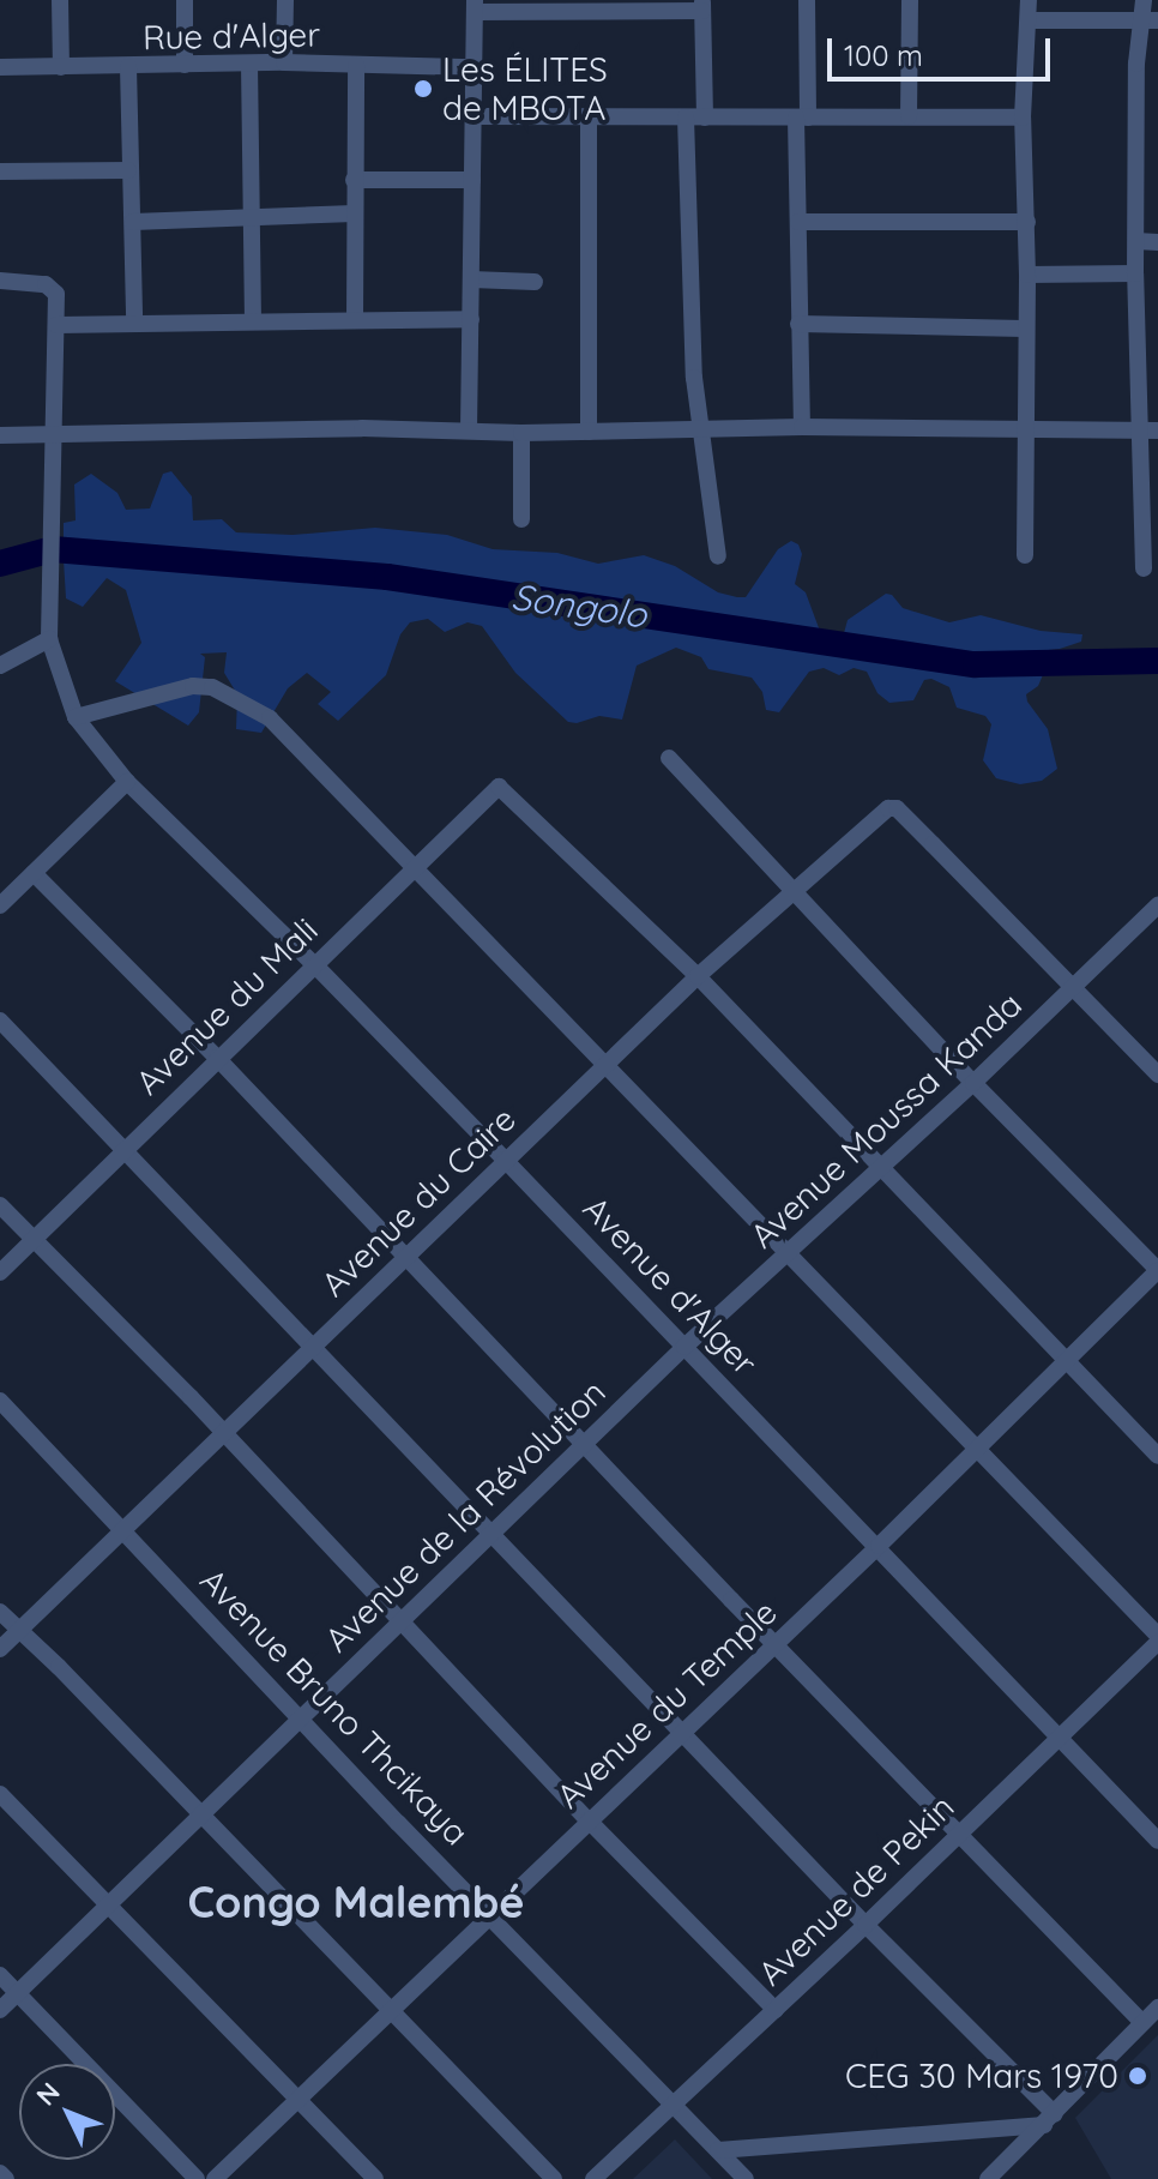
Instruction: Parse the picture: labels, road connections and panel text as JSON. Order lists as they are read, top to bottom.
{
  "streets": {
    "street": [
      "Rue d'Alger",
      "Avenue du Mali",
      "Avenue Moussa Kanda",
      "Avenue du Caire",
      "Avenue d'Alger",
      "Avenue de la Révolution",
      "Avenue du Temple",
      "Avenue Bruno Thcikaya",
      "Avenue de Pekin"
    ]
  },
  "crossings": [
    ["Avenue du Mali", "Avenue du Caire"],
    ["Avenue du Mali", "Avenue d'Alger"],
    ["Avenue Moussa Kanda", "Avenue du Caire"],
    ["Avenue Moussa Kanda", "Avenue d'Alger"],
    ["Avenue Moussa Kanda", "Avenue de la Révolution"],
    ["Avenue du Caire", "Avenue d'Alger"],
    ["Avenue du Caire", "Avenue Bruno Thcikaya"],
    ["Avenue d'Alger", "Avenue de la Révolution"],
    ["Avenue d'Alger", "Avenue du Temple"],
    ["Avenue d'Alger", "Avenue de Pekin"],
    ["Avenue de la Révolution", "Avenue Bruno Thcikaya"],
    ["Avenue du Temple", "Avenue Bruno Thcikaya"],
    ["Avenue Bruno Thcikaya", "Avenue de Pekin"]
  ],
  "districts": ["Congo Malembé"],
  "water": ["Songolo"],
  "places": ["Les ÉLITES de MBOTA", "CEG 30 Mars 1970"],
  "scale_bar": "100 m",
  "north": "top left"
}
